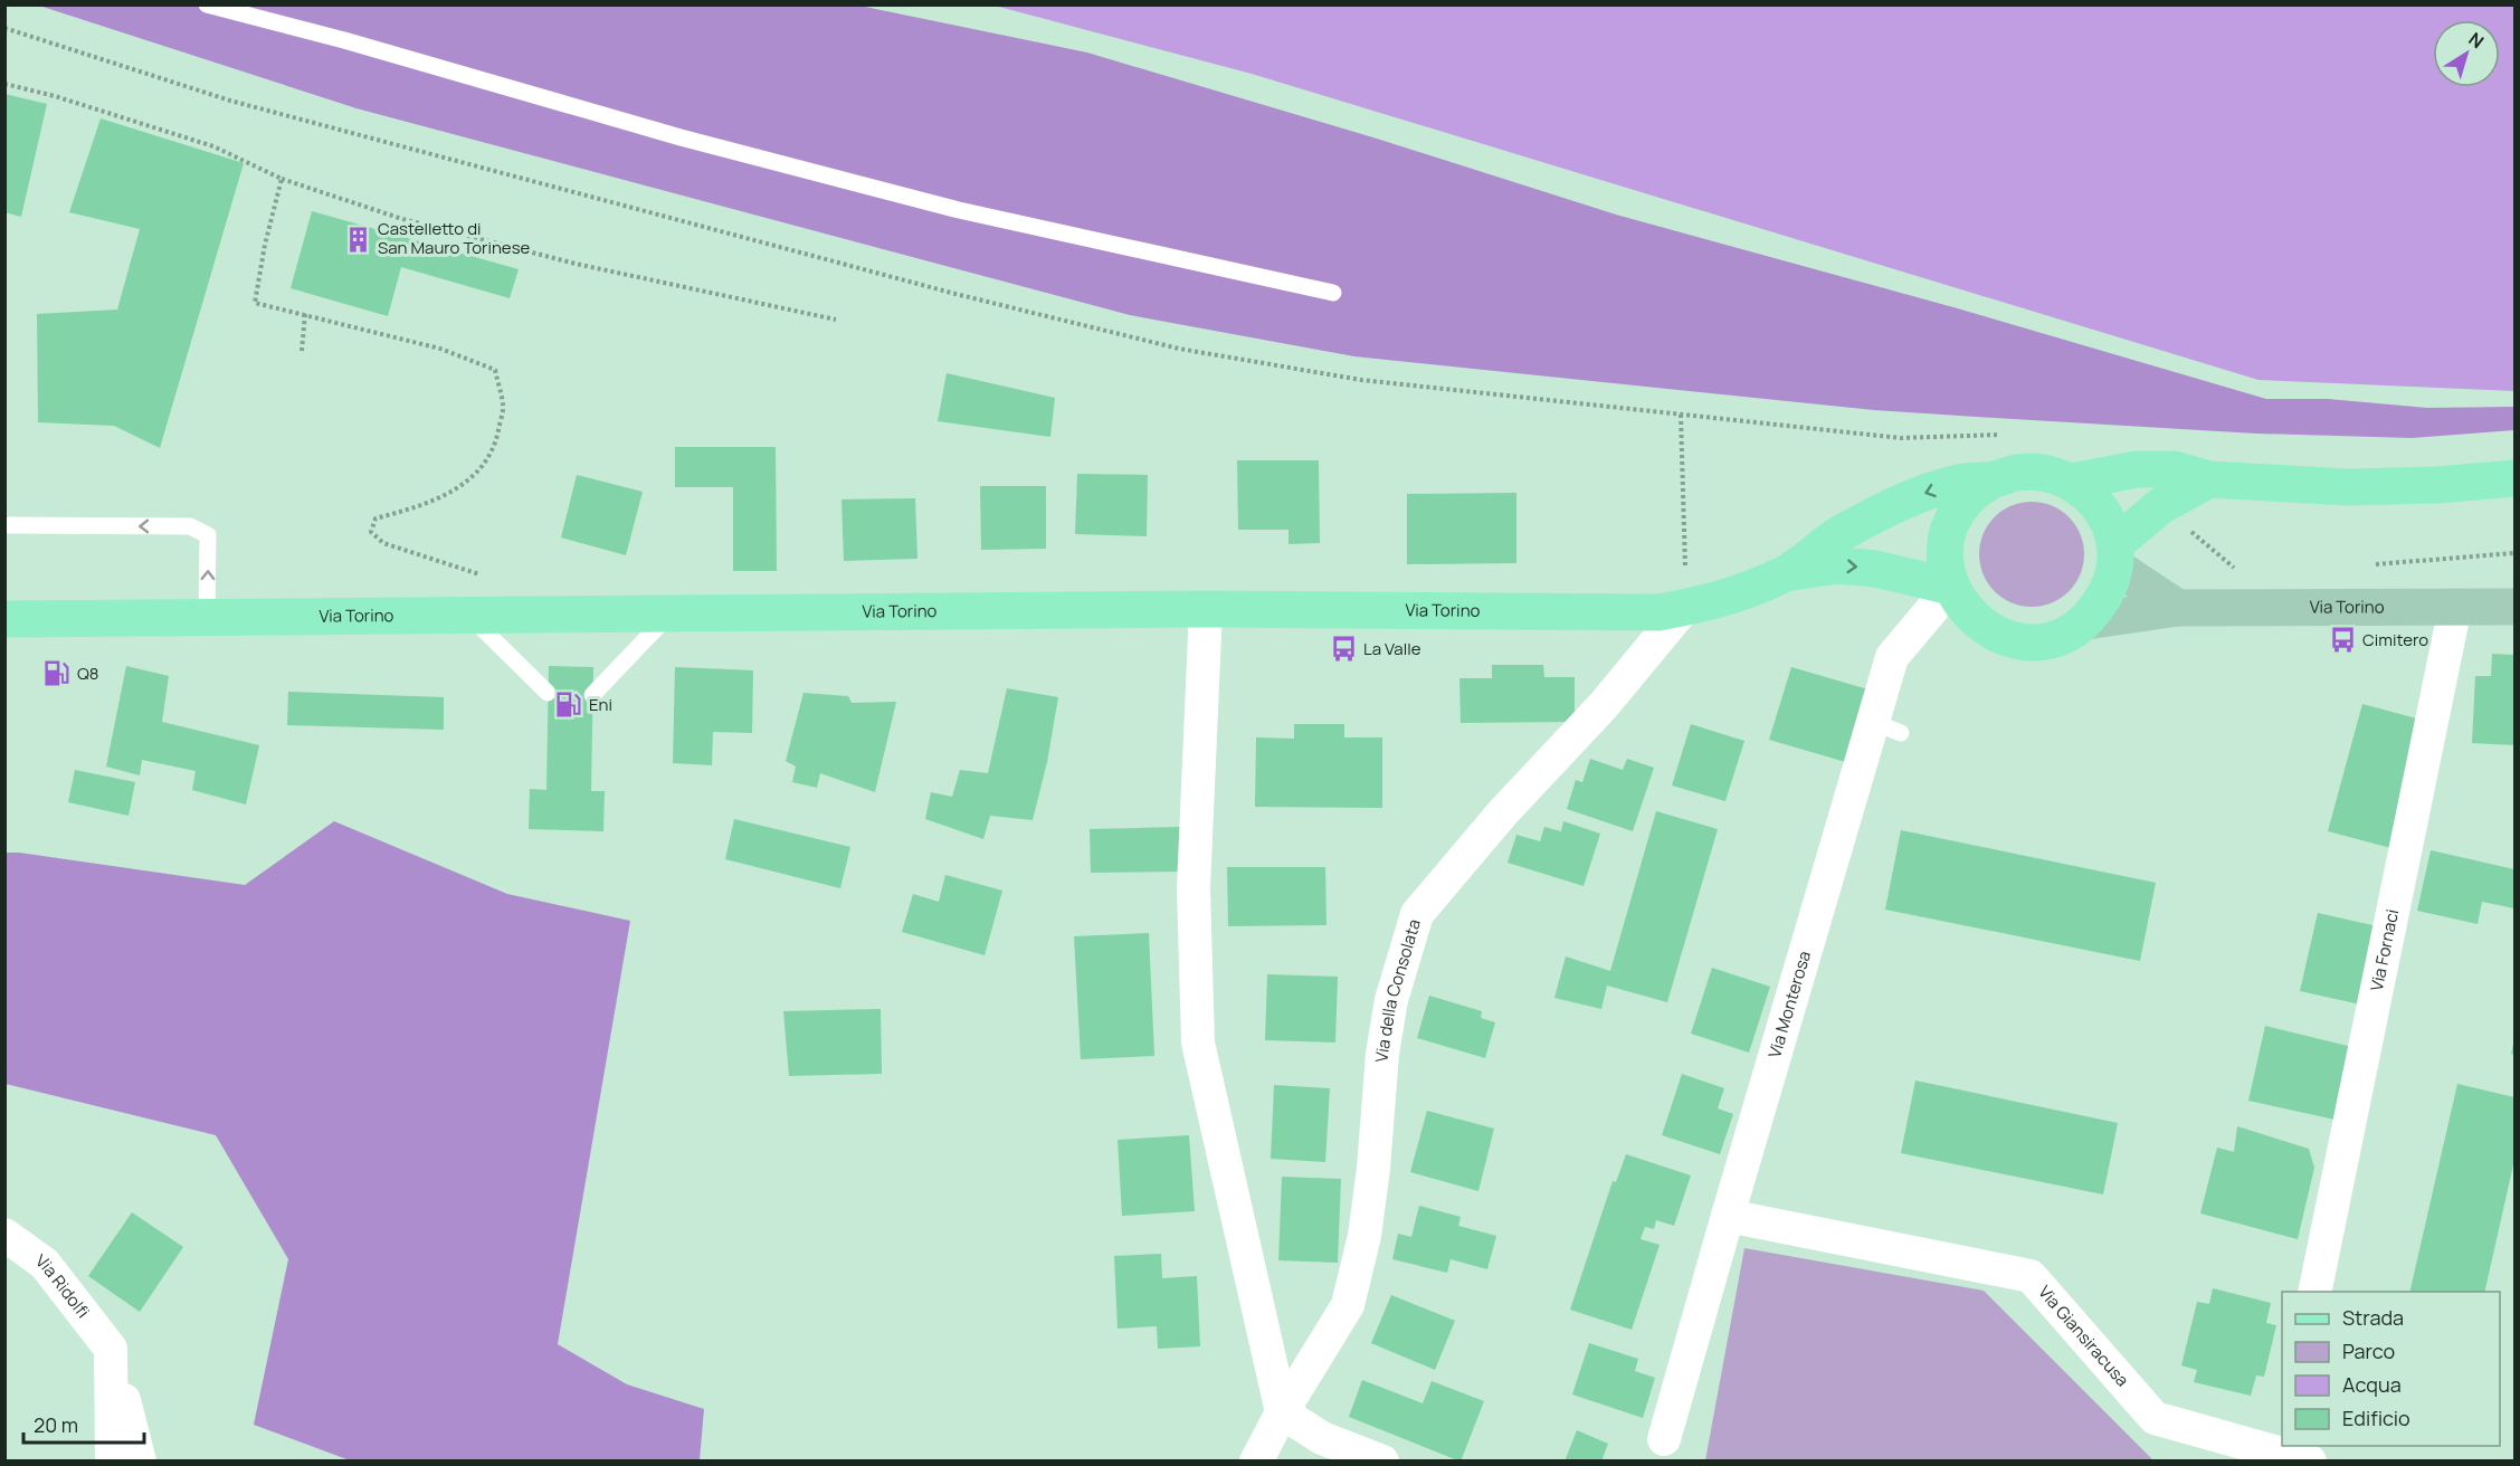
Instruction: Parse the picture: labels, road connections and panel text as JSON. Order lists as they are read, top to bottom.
{
  "streets": {
    "main road": ["Via Torino"],
    "street": [
      "Via Fornaci",
      "Via della Consolata",
      "Via Monterosa",
      "Via Ridolfi",
      "Via Giansiracusa"
    ]
  },
  "crossings": [
    ["Via Torino", "Via Fornaci"],
    ["Via Torino", "Via della Consolata"],
    ["Via Torino", "Via Monterosa"],
    ["Via Monterosa", "Via Giansiracusa"]
  ],
  "places": {
    "building": ["Castelletto di San Mauro Torinese"],
    "bus stop": ["Cimitero", "La Valle"],
    "fuel station": ["Q8", "Eni"]
  },
  "legend": [
    "Strada",
    "Parco",
    "Acqua",
    "Edificio"
  ],
  "scale_bar": "20 m",
  "north": "top right"
}
